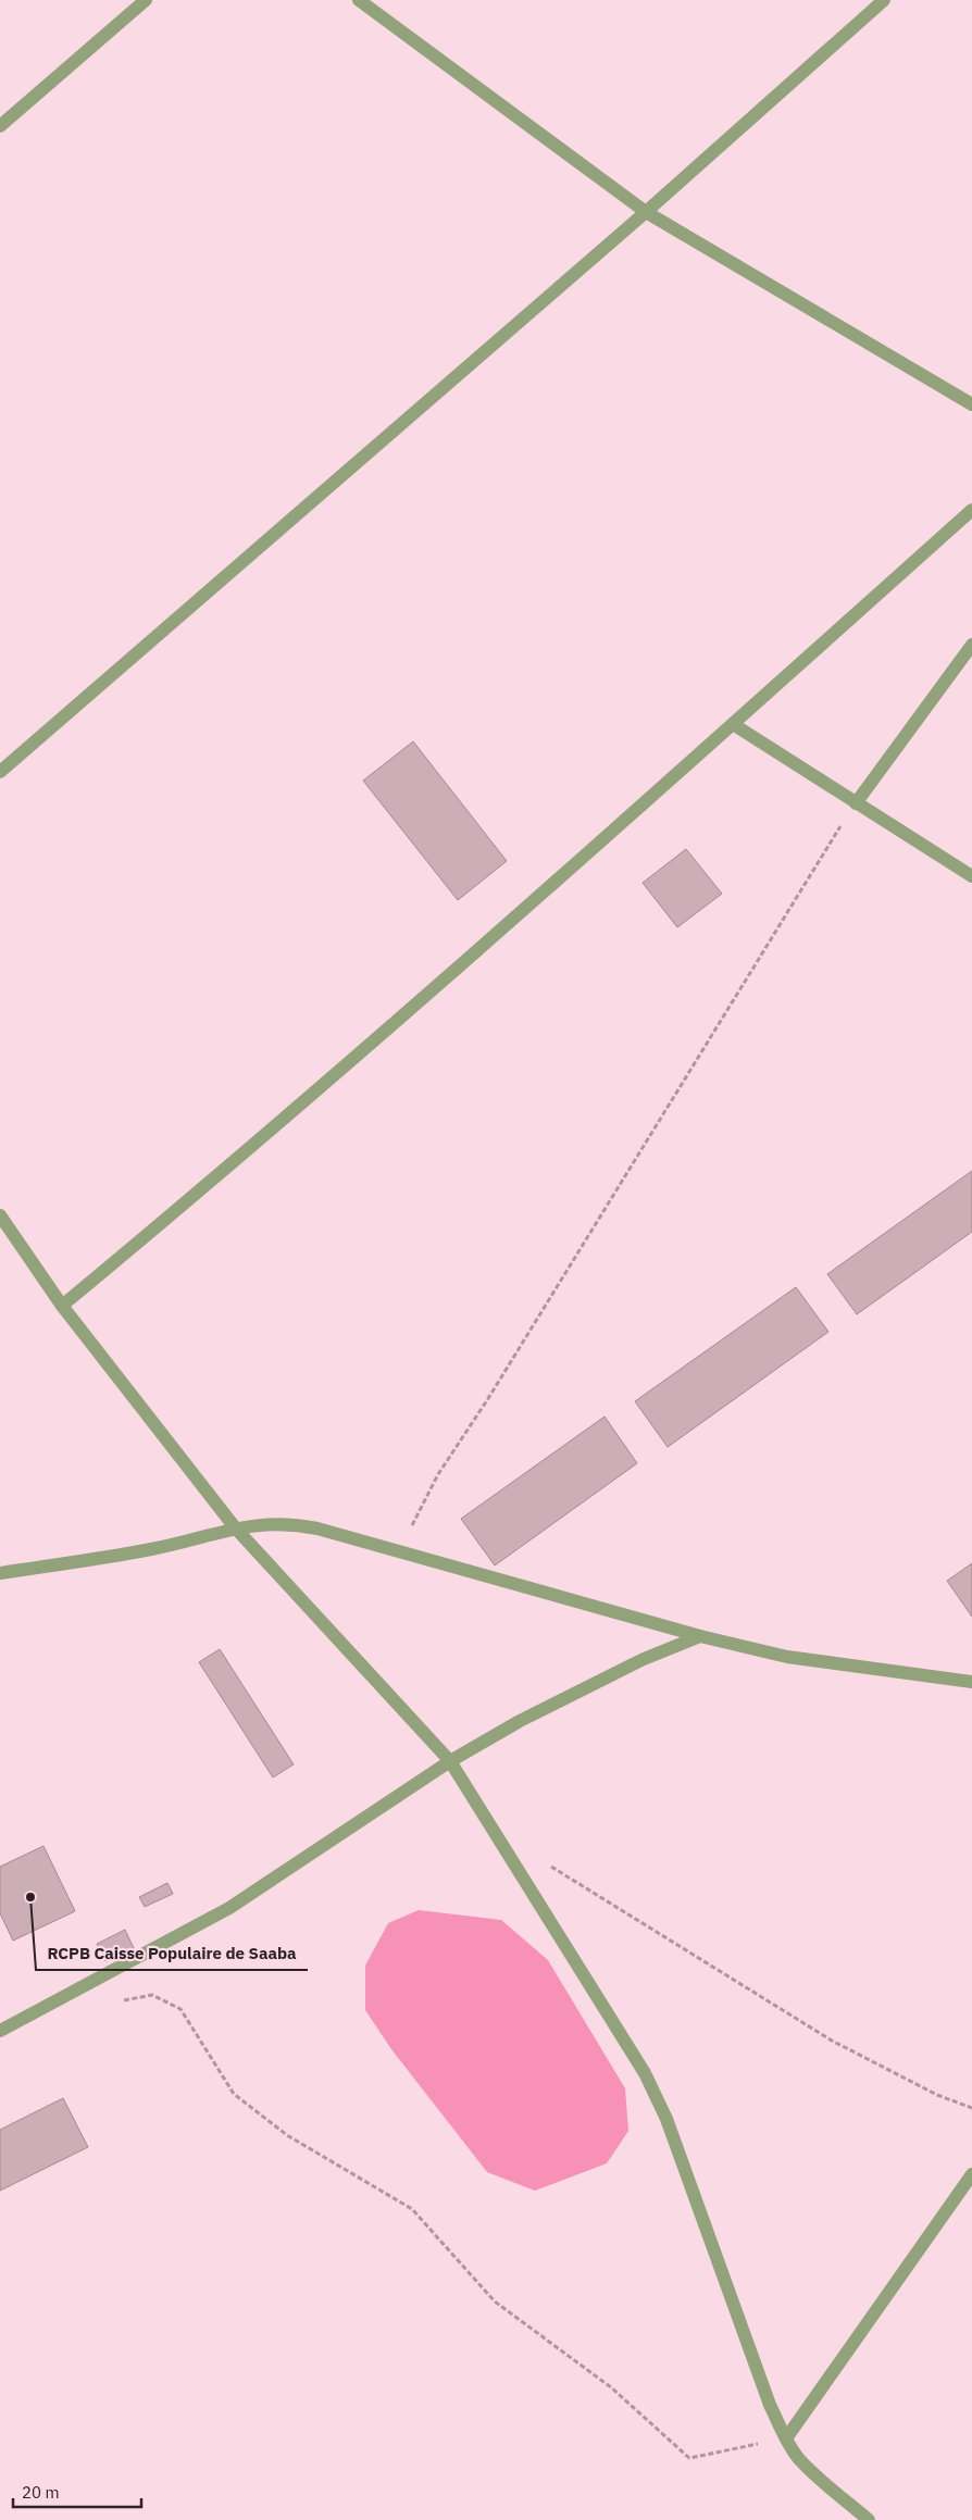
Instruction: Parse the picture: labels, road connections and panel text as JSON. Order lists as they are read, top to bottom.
{
  "places": ["RCPB Caisse Populaire de Saaba"],
  "scale_bar": "20 m"
}
